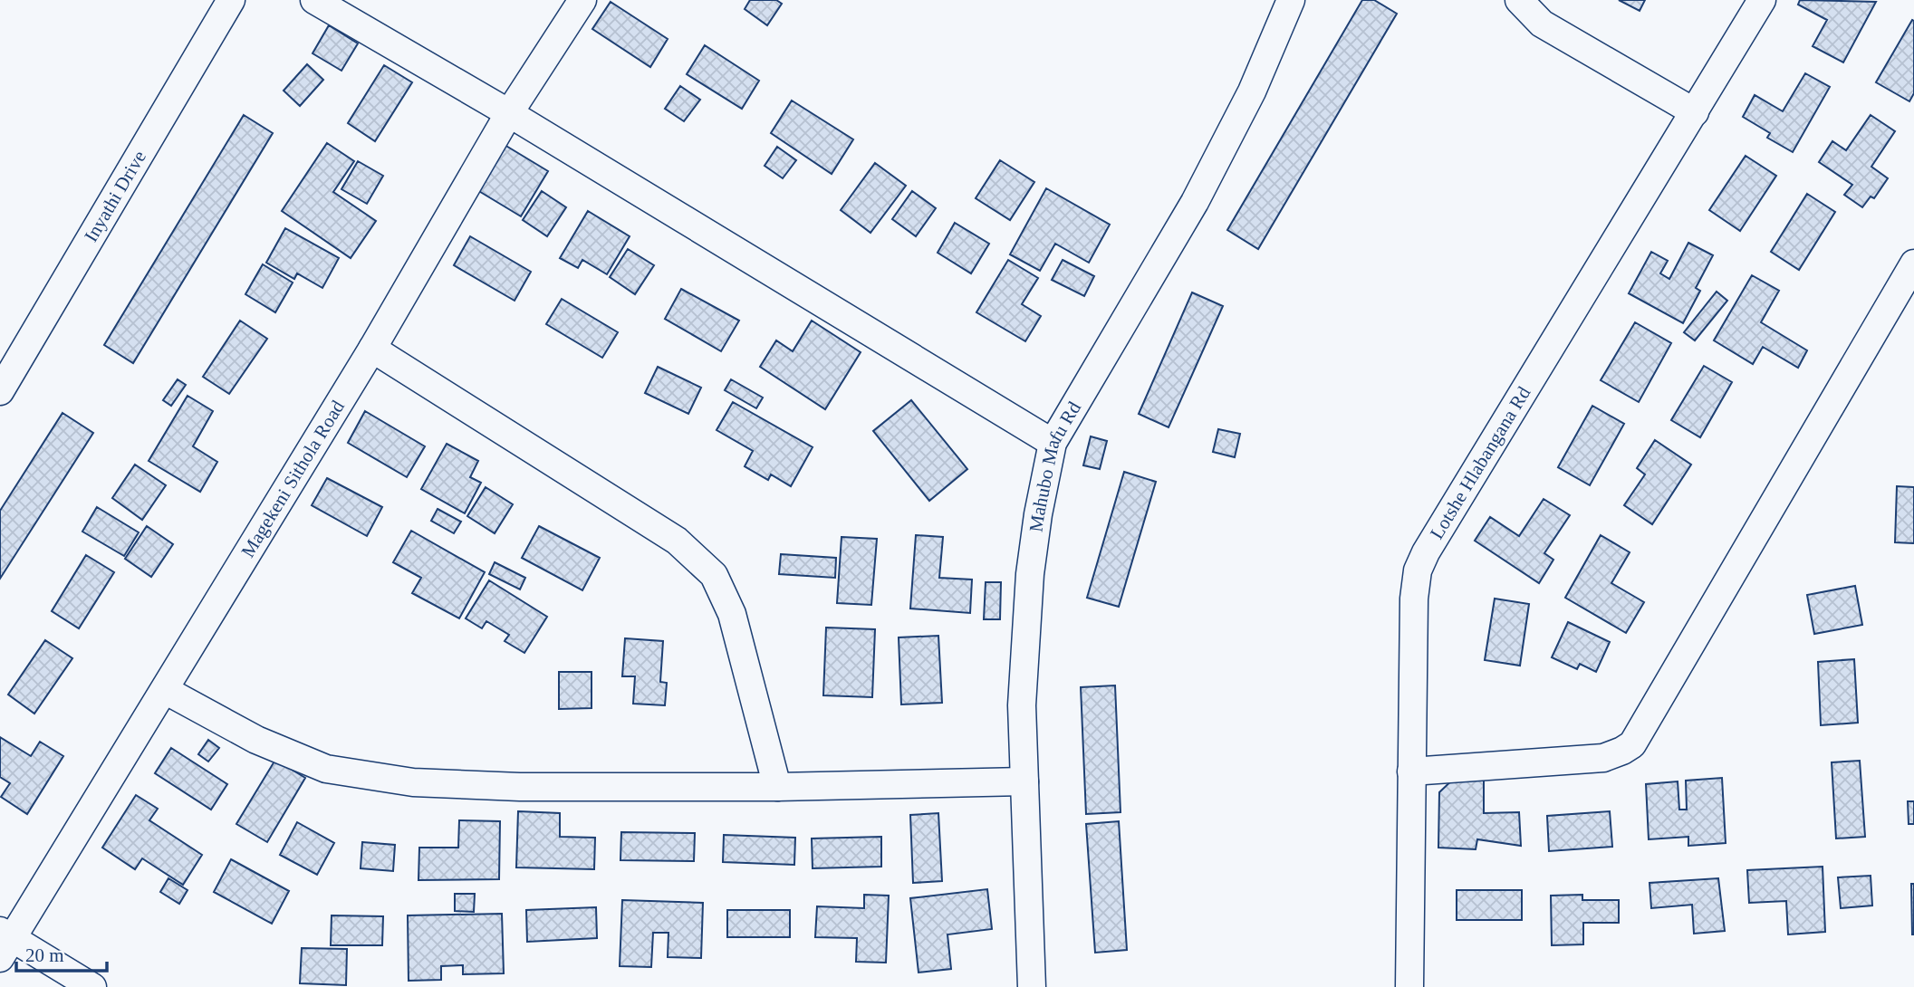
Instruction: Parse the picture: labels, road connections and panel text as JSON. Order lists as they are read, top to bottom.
{
  "streets": {
    "street": [
      "Inyathi Drive",
      "Lotshe Hlabangana Rd",
      "Mahubo Mafu Rd",
      "Magekeni Sithola Road"
    ]
  },
  "scale_bar": "20 m"
}
